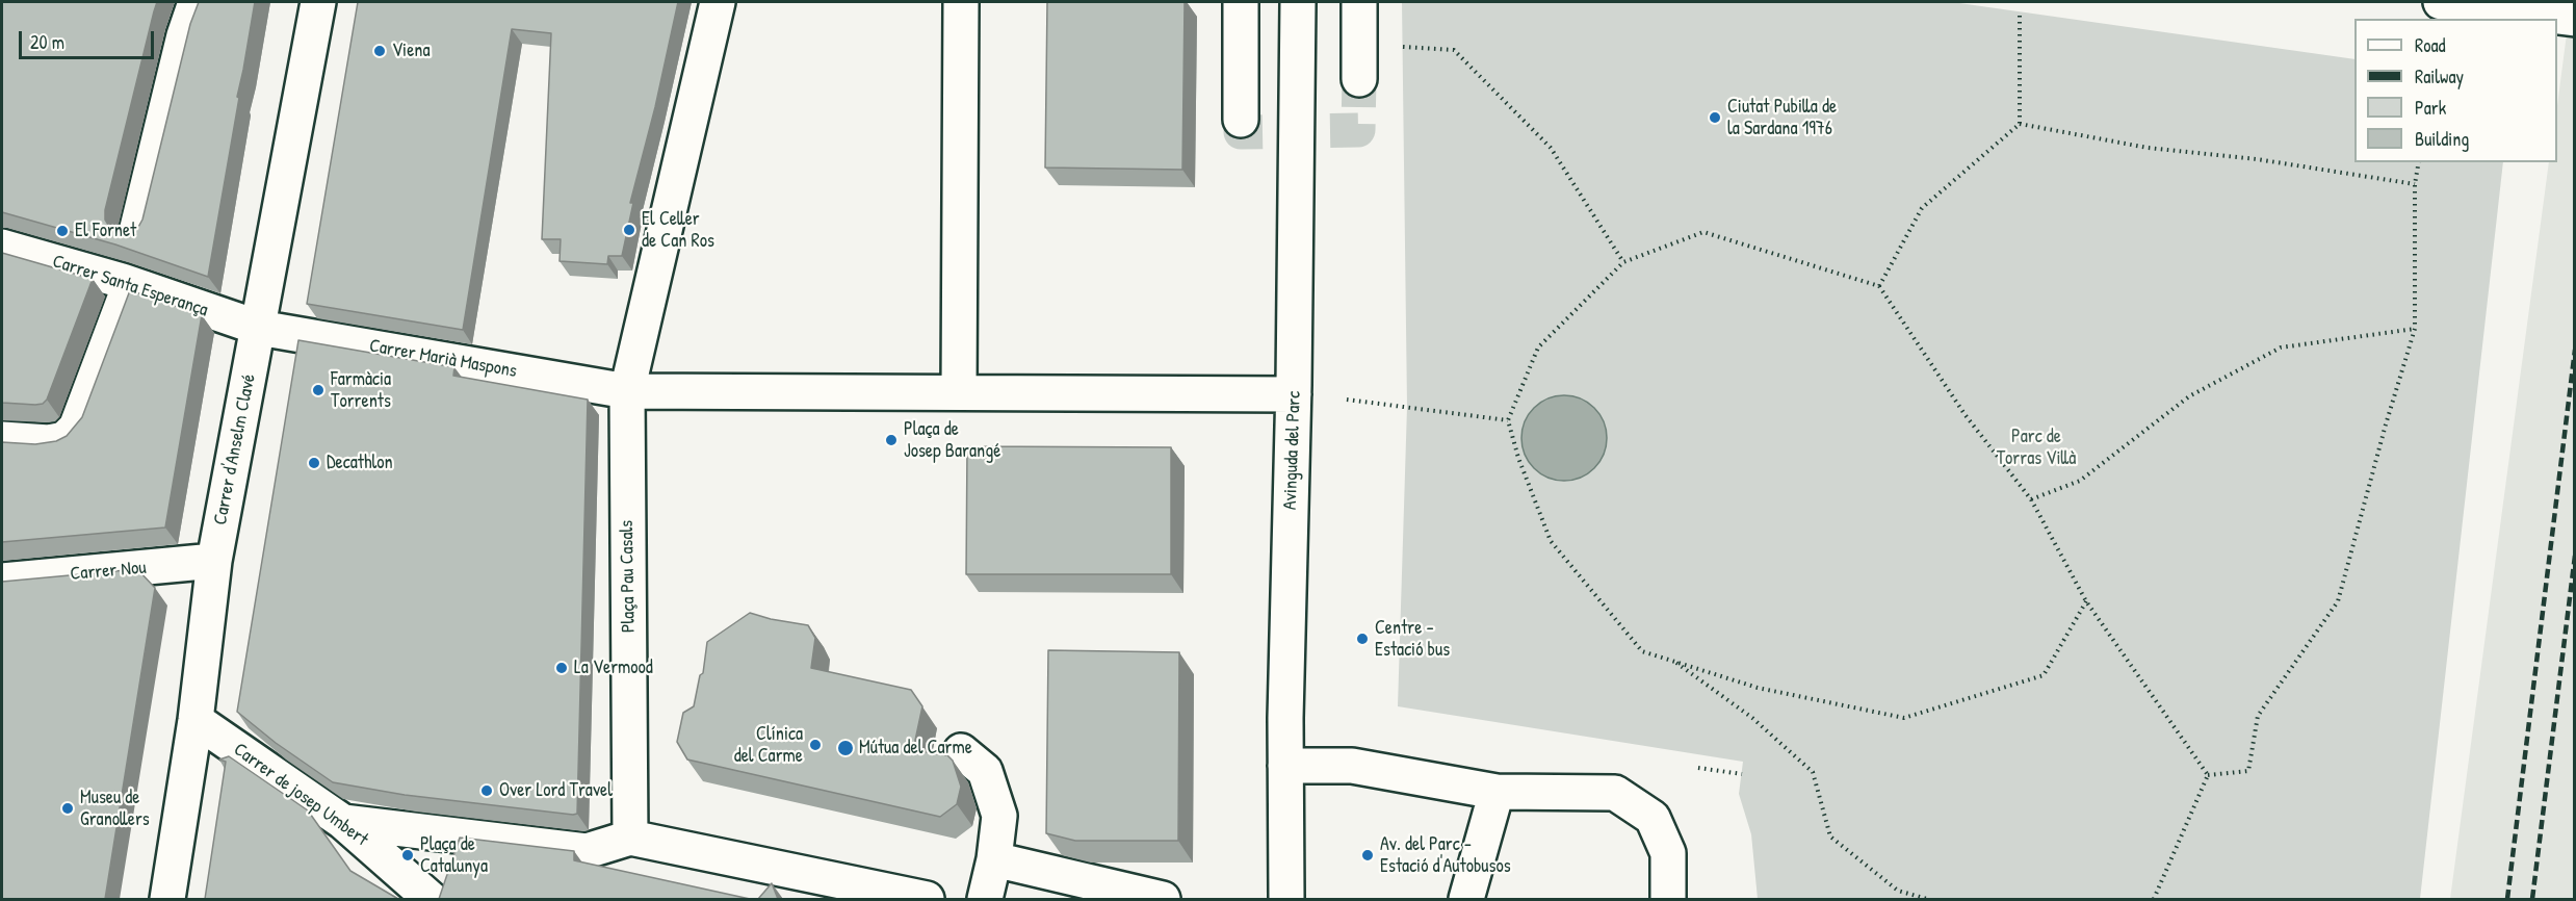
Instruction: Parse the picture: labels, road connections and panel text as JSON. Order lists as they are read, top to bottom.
{
  "streets": {
    "street": [
      "Carrer Santa Esperança",
      "Carrer Marià Maspons",
      "Carrer d'Anselm Clavé",
      "Avinguda del Parc",
      "Carrer Nou",
      "Plaça Pau Casals",
      "Carrer de josep Umbert"
    ]
  },
  "crossings": [
    ["Carrer Santa Esperança", "Carrer Marià Maspons"],
    ["Carrer Santa Esperança", "Carrer d'Anselm Clavé"],
    ["Carrer Marià Maspons", "Carrer d'Anselm Clavé"],
    ["Carrer Marià Maspons", "Plaça Pau Casals"],
    ["Carrer d'Anselm Clavé", "Carrer Nou"],
    ["Carrer d'Anselm Clavé", "Carrer de josep Umbert"]
  ],
  "parks": ["Parc de Torras Villà"],
  "places": [
    "Viena",
    "Ciutat Pubilla de la Sardana 1976",
    "El Celler de Can Ros",
    "El Fornet",
    "Farmàcia Torrents",
    "Plaça de Josep Barangé",
    "Decathlon",
    "Centre - Estació bus",
    "La Vermood",
    "Clínica del Carme",
    "Mútua del Carme",
    "Over Lord Travel",
    "Museu de Granollers",
    "Plaça de Catalunya",
    "Av. del Parc - Estació d'Autobusos"
  ],
  "legend": [
    "Road",
    "Railway",
    "Park",
    "Building"
  ],
  "scale_bar": "20 m"
}
